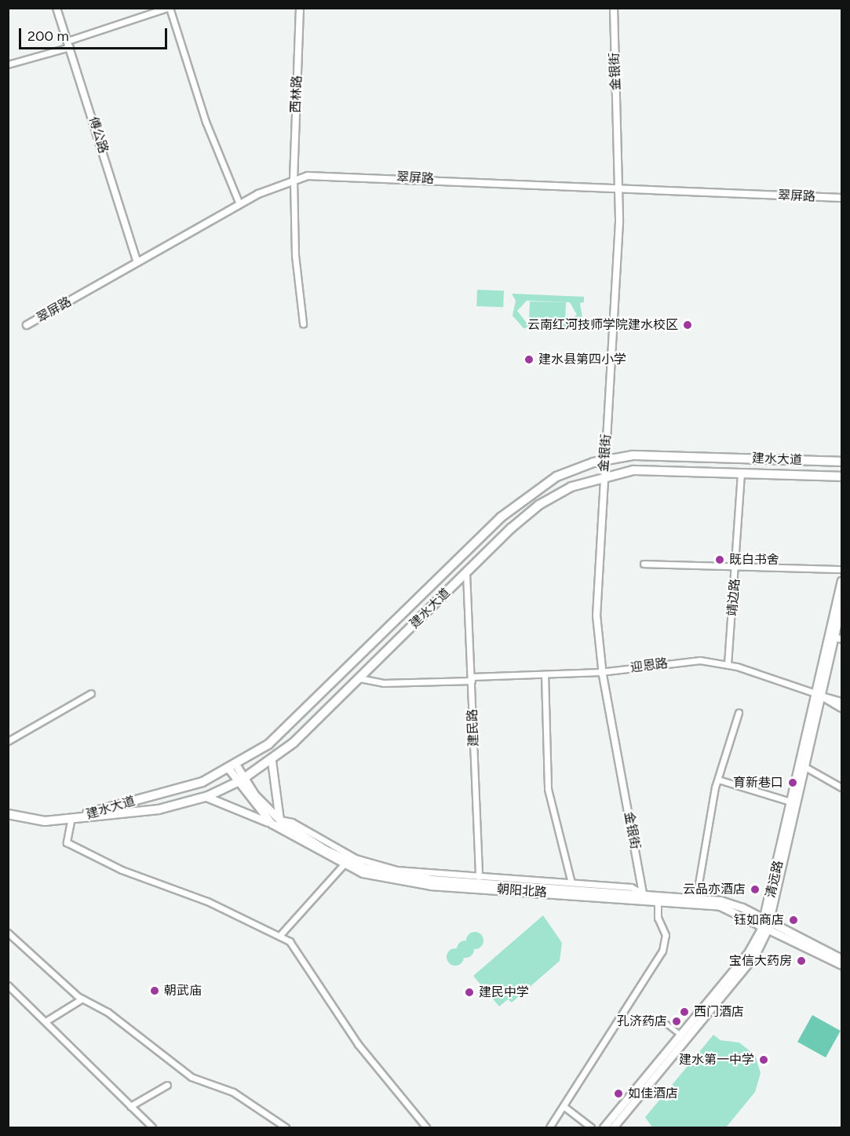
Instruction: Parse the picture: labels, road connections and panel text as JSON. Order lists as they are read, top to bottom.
{
  "streets": {
    "main road": ["建水大道", "清远路", "朝阳北路"],
    "street": [
      "金银街",
      "西林路",
      "傅公路",
      "翠屏路",
      "靖边路",
      "迎恩路",
      "建民路"
    ]
  },
  "crossings": [
    ["金银街", "翠屏路"],
    ["金银街", "建水大道"],
    ["金银街", "迎恩路"],
    ["金银街", "朝阳北路"],
    ["西林路", "翠屏路"],
    ["傅公路", "翠屏路"],
    ["建水大道", "靖边路"],
    ["建水大道", "迎恩路"],
    ["建水大道", "建民路"],
    ["建水大道", "朝阳北路"],
    ["靖边路", "迎恩路"],
    ["迎恩路", "建民路"],
    ["迎恩路", "清远路"],
    ["建民路", "朝阳北路"],
    ["清远路", "朝阳北路"]
  ],
  "places": [
    "云南红河技师学院建水校区",
    "建水县第四小学",
    "既白书舍",
    "育新巷口",
    "云品亦酒店",
    "钰如商店",
    "宝信大药房",
    "朝武庙",
    "建民中学",
    "西门酒店",
    "孔济药店",
    "建水第一中学",
    "如佳酒店"
  ],
  "scale_bar": "200 m"
}
